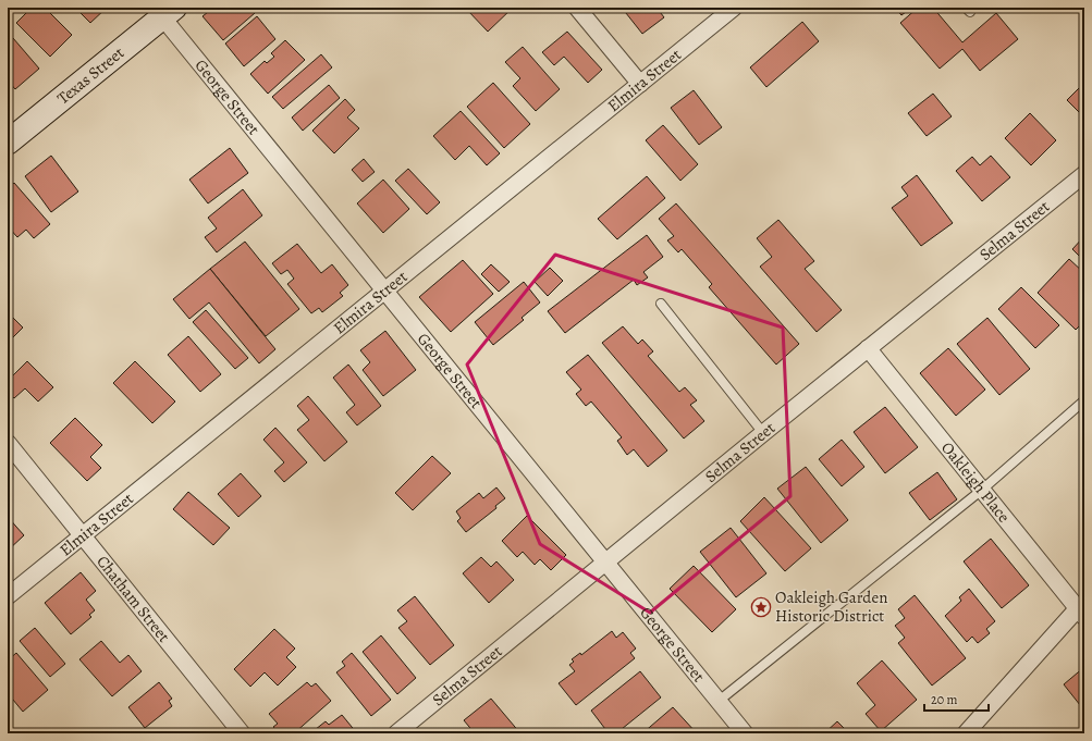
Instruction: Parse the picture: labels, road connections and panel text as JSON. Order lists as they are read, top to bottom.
{
  "streets": {
    "street": [
      "Texas Street",
      "Elmira Street",
      "George Street",
      "Selma Street",
      "Oakleigh Place",
      "Chatham Street"
    ]
  },
  "crossings": [
    ["Texas Street", "George Street"],
    ["Elmira Street", "George Street"],
    ["Elmira Street", "Chatham Street"],
    ["George Street", "Selma Street"],
    ["Selma Street", "Oakleigh Place"]
  ],
  "places": {
    "place": ["Oakleigh Garden Historic District"]
  },
  "scale_bar": "20 m"
}
